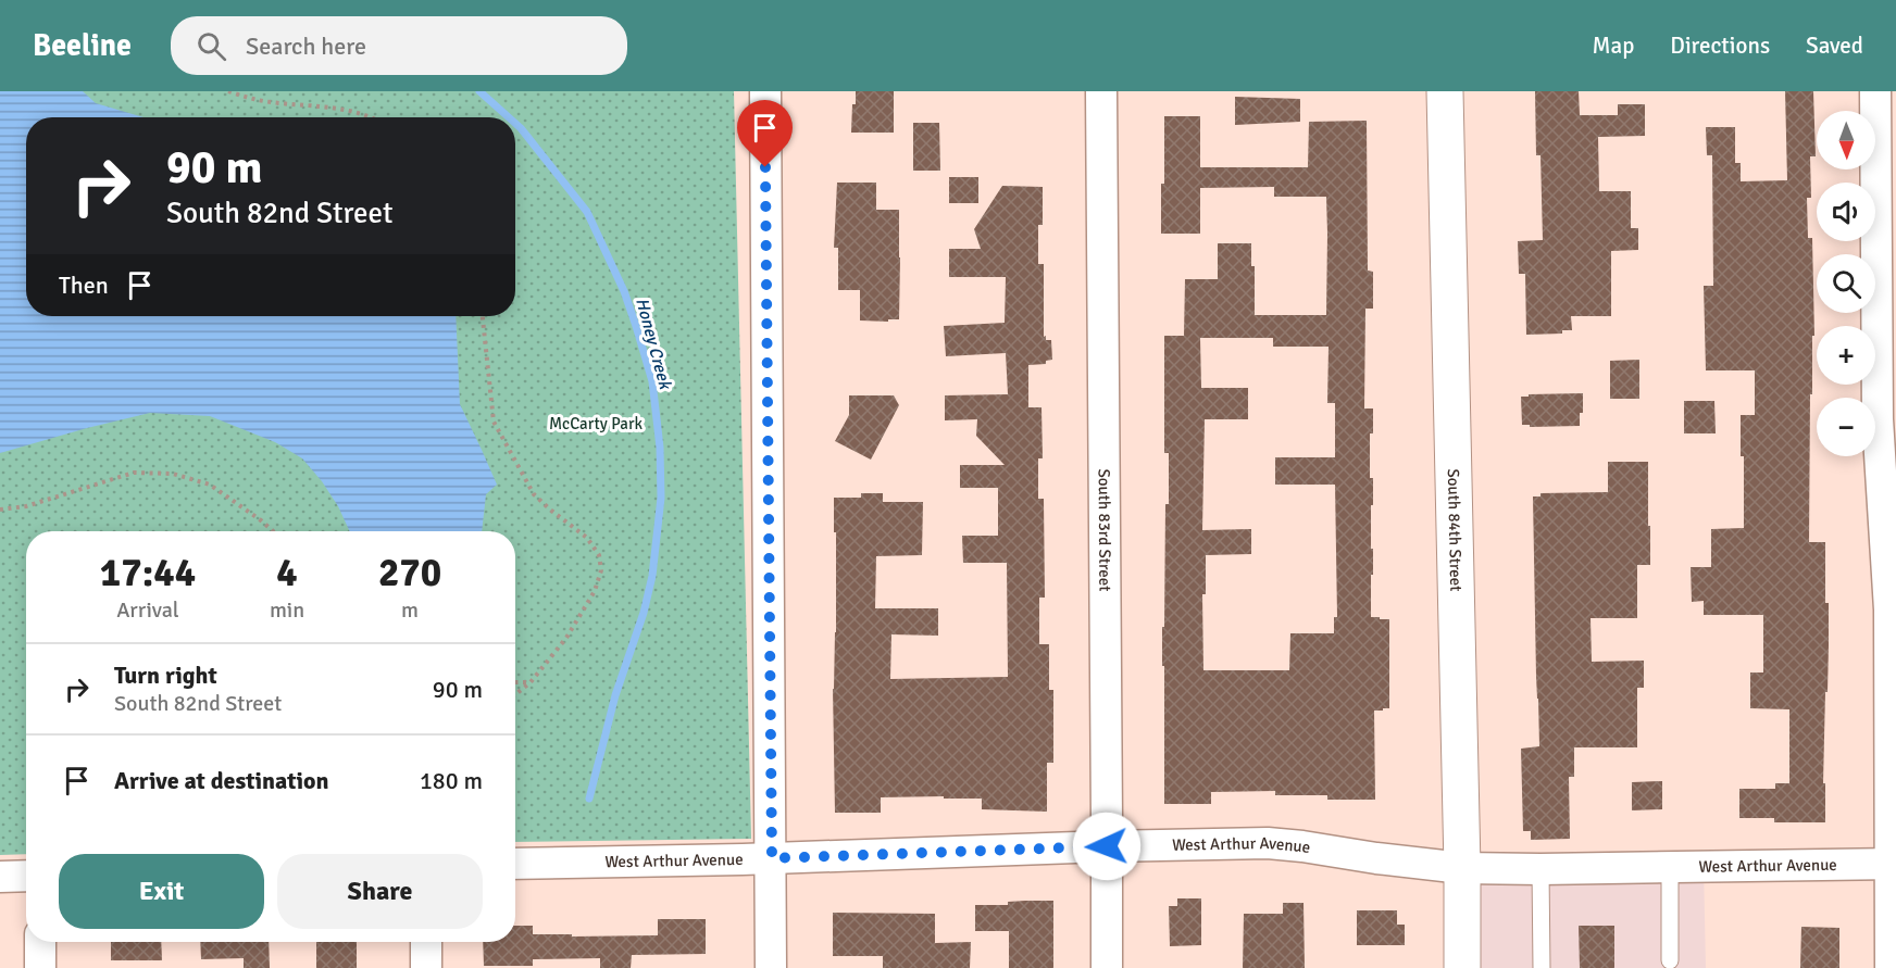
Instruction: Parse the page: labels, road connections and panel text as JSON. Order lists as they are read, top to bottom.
{
  "streets": {
    "street": ["South 83rd Street", "South 84th Street", "West Arthur Avenue"]
  },
  "crossings": [
    ["South 83rd Street", "West Arthur Avenue"],
    ["South 84th Street", "West Arthur Avenue"]
  ],
  "water": ["Honey Creek"],
  "parks": ["McCarty Park"],
  "north": "bottom",
  "page": {
    "header": "Beeline",
    "search": "Search here",
    "nav": ["Map", "Directions", "Saved"],
    "map_buttons": ["+", "−"],
    "turn": ["90 m", "South 82nd Street"],
    "then": "Then",
    "eta": [
      "17:44",
      "Arrival",
      "4",
      "min",
      "270",
      "m"
    ],
    "list": [
      {
        "name": "Turn right",
        "note": "South 82nd Street",
        "value": "90 m"
      },
      {
        "name": "Arrive at destination",
        "value": "180 m"
      }
    ],
    "buttons": ["Exit", "Share"]
  }
}
